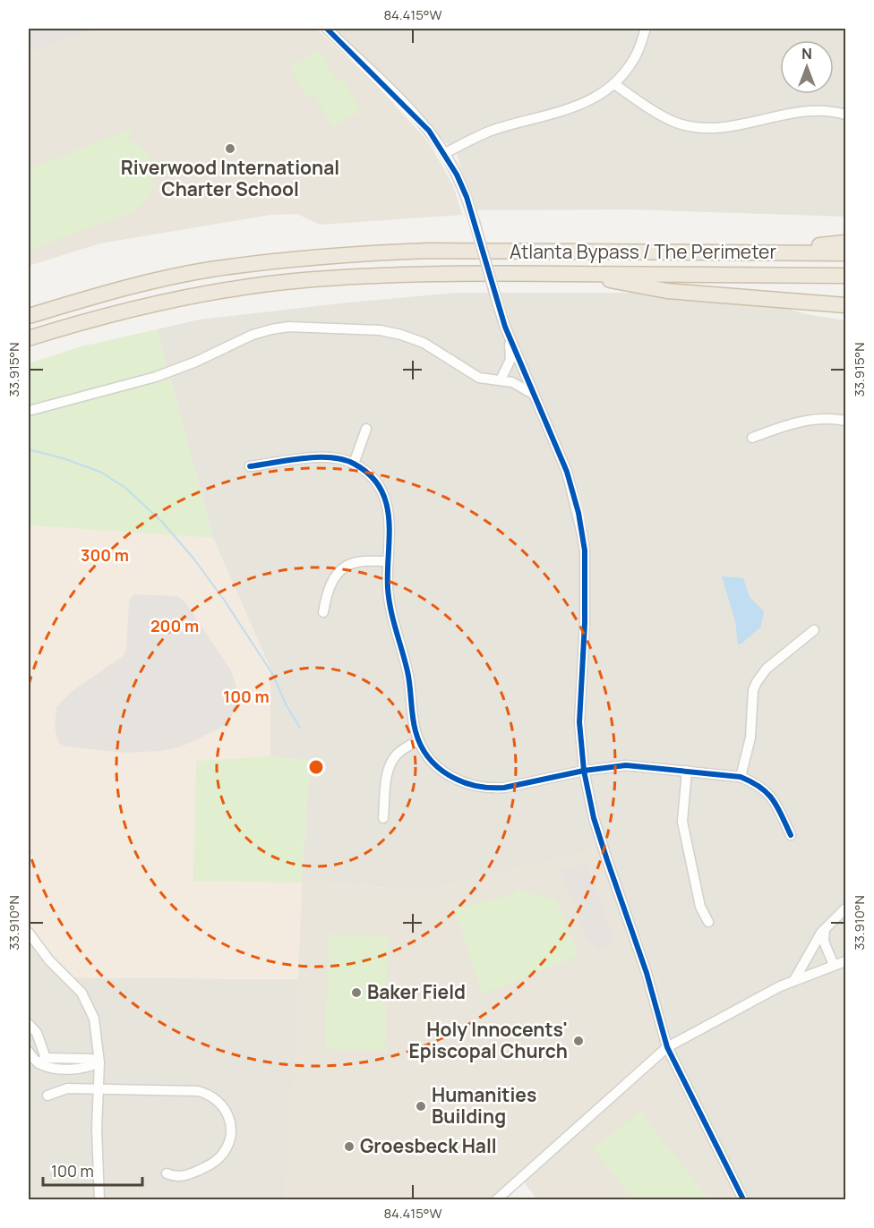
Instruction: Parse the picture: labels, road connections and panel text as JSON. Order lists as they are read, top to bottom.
{
  "streets": {
    "highway": ["Atlanta Bypass / The Perimeter"]
  },
  "places": [
    "Riverwood International Charter School",
    "Baker Field",
    "Holy Innocents' Episcopal Church",
    "Humanities Building",
    "Groesbeck Hall"
  ],
  "scale_bar": "100 m",
  "north": "top",
  "coordinates": ["84.415°W", "33.915°N", "33.910°N"],
  "rings": ["300 m", "200 m", "100 m"]
}
